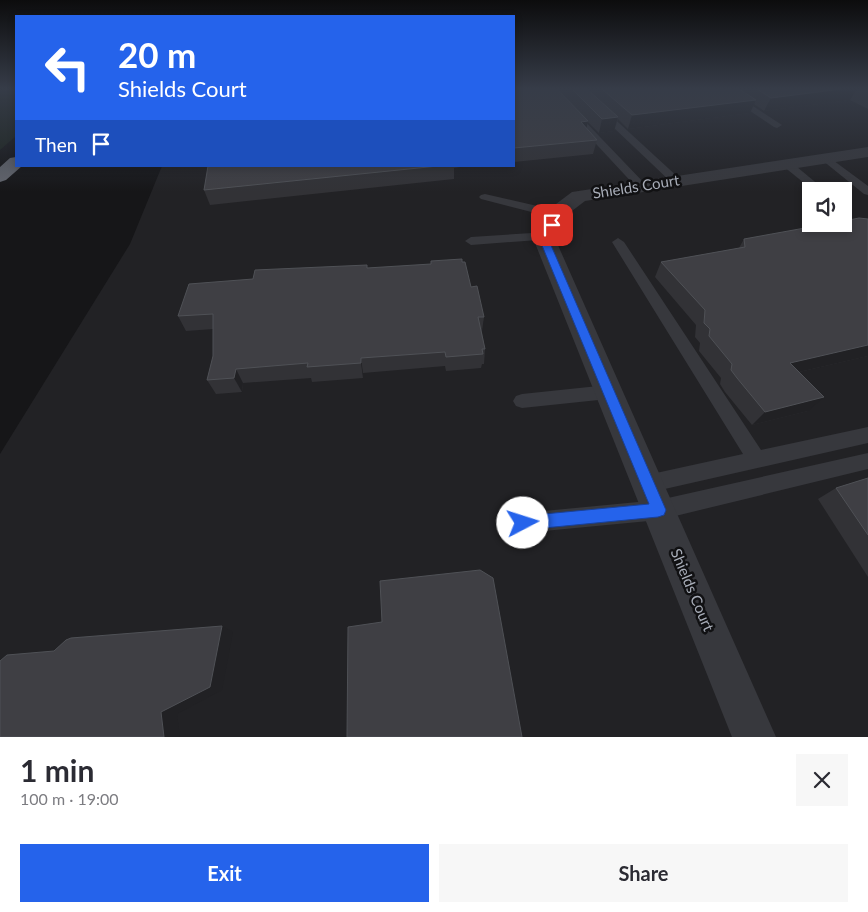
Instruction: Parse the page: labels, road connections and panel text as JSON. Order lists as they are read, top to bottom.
{
  "streets": {
    "street": ["Shields Court"]
  },
  "page": {
    "turn": ["20 m", "Shields Court"],
    "then": "Then",
    "heading": ["1 min", "100 m · 19:00"],
    "buttons": ["Exit", "Share"]
  }
}
